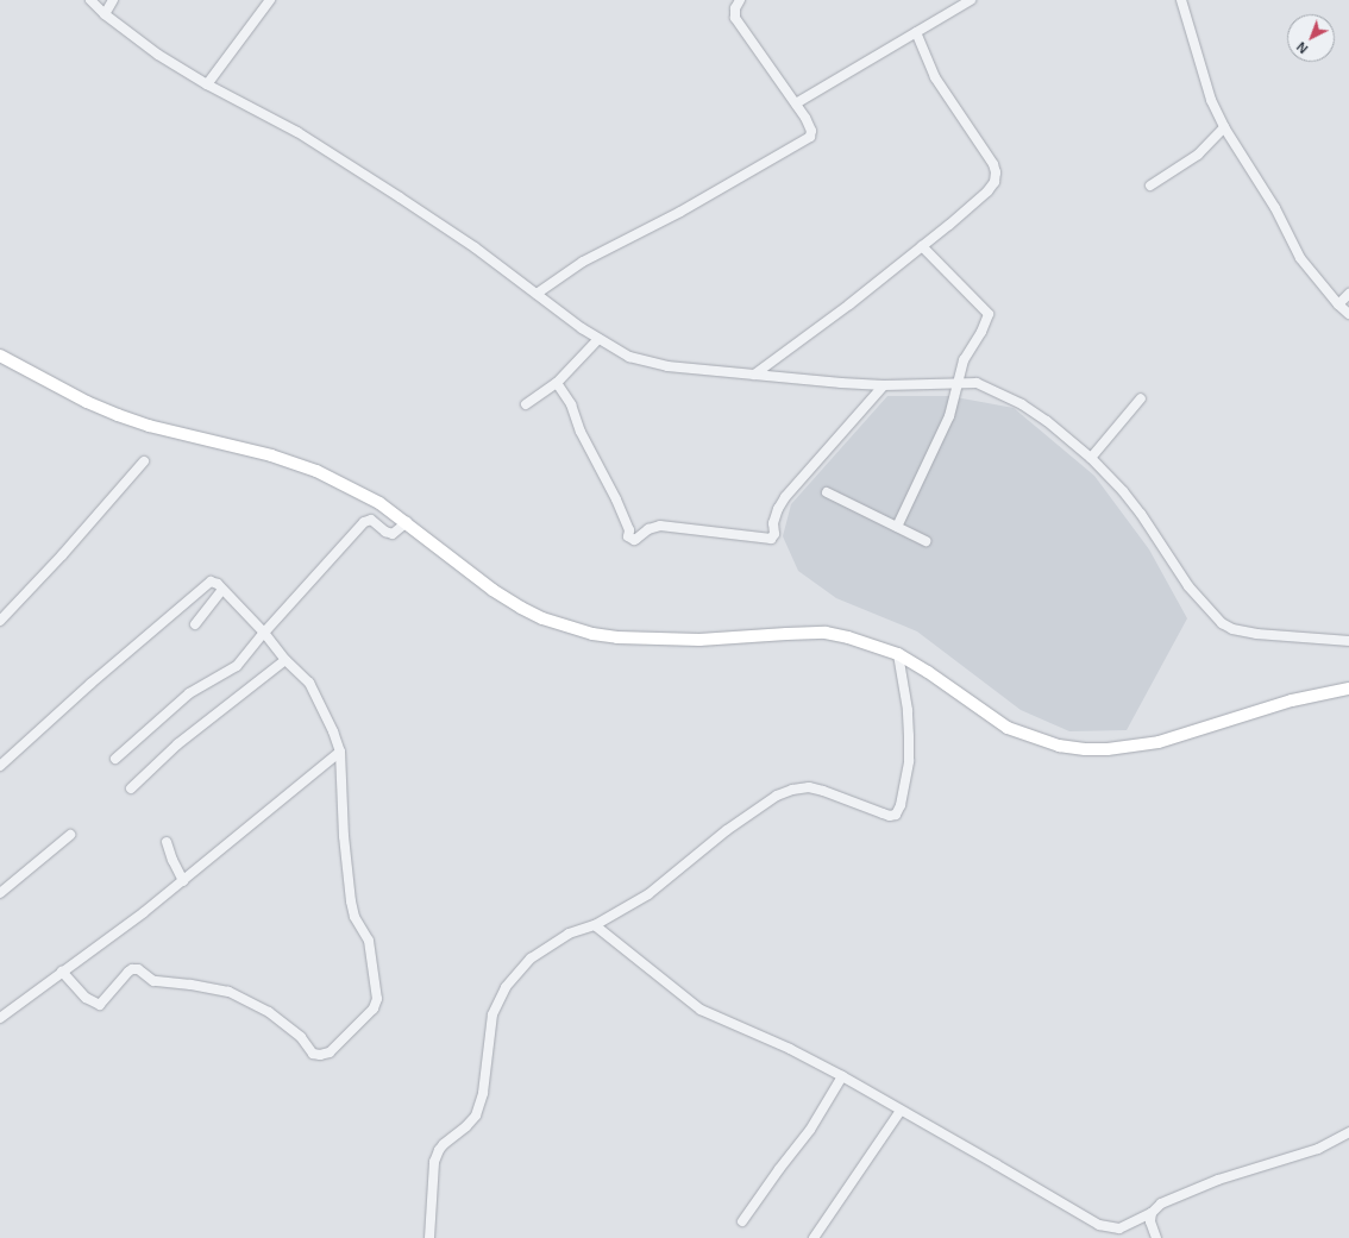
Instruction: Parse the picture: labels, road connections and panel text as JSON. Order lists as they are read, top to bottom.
{
  "north": "bottom left"
}
